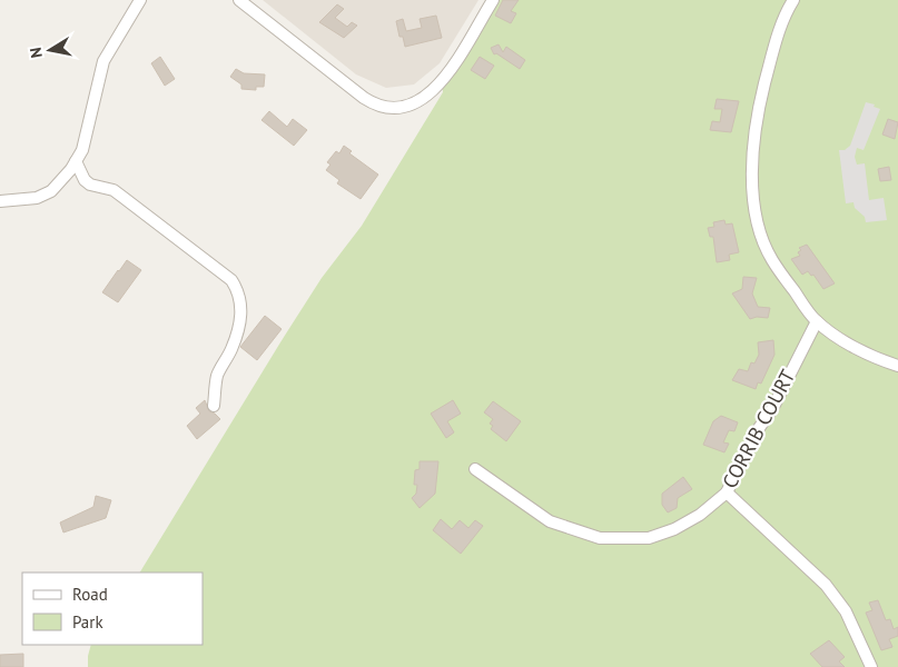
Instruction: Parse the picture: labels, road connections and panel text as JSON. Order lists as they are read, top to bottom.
{
  "streets": {
    "street": ["CORRIB COURT"]
  },
  "legend": ["Road", "Park"],
  "north": "left"
}
